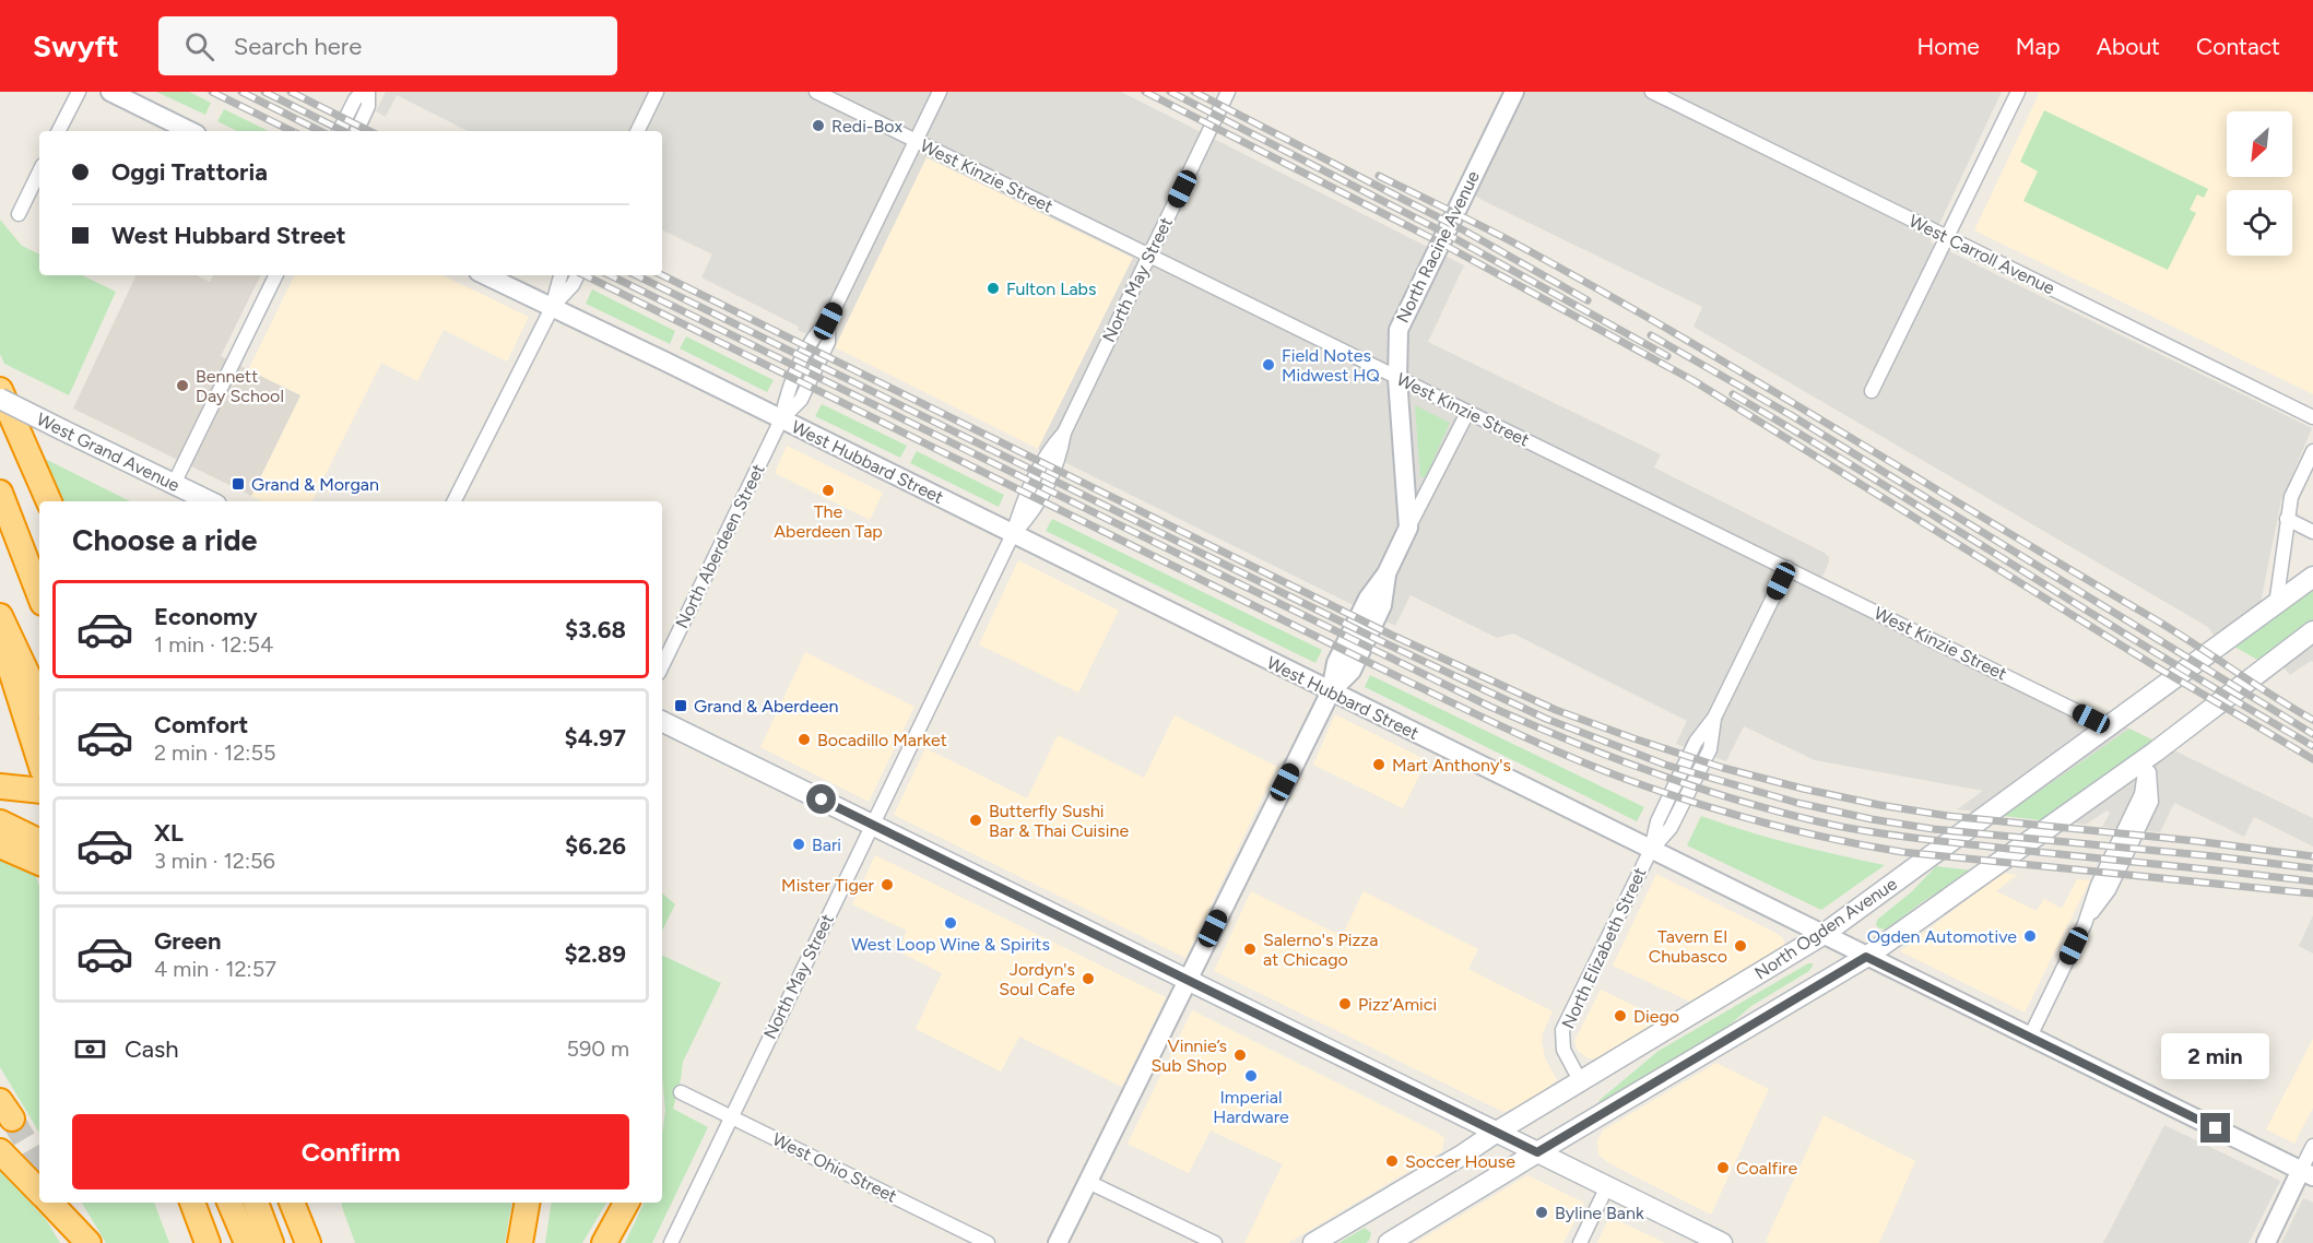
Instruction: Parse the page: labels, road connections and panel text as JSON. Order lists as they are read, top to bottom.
{
  "streets": {
    "main road": ["West Grand Avenue", "North Ogden Avenue"],
    "street": [
      "West Kinzie Street",
      "North Racine Avenue",
      "West Carroll Avenue",
      "North May Street",
      "West Hubbard Street",
      "North Aberdeen Street",
      "North Elizabeth Street",
      "West Ohio Street"
    ]
  },
  "crossings": [
    ["West Kinzie Street", "North Racine Avenue"],
    ["West Kinzie Street", "North May Street"],
    ["West Kinzie Street", "North Aberdeen Street"],
    ["West Kinzie Street", "North Ogden Avenue"],
    ["West Kinzie Street", "North Elizabeth Street"],
    ["North Racine Avenue", "West Hubbard Street"],
    ["North May Street", "West Hubbard Street"],
    ["North May Street", "West Ohio Street"],
    ["West Hubbard Street", "North Aberdeen Street"],
    ["West Hubbard Street", "North Ogden Avenue"],
    ["West Hubbard Street", "North Elizabeth Street"],
    ["North Ogden Avenue", "North Elizabeth Street"]
  ],
  "places": {
    "other": [
      "Redi-Box",
      "Fulton Labs",
      "Field Notes Midwest HQ",
      "Bennett Day School",
      "The Aberdeen Tap",
      "Bocadillo Market",
      "Mart Anthony's",
      "Butterfly Sushi Bar & Thai Cuisine",
      "Bari",
      "Mister Tiger",
      "West Loop Wine & Spirits",
      "Ogden Automotive",
      "Tavern El Chubasco",
      "Salerno's Pizza at Chicago",
      "Jordyn's Soul Cafe",
      "Pizz’Amici",
      "Diego",
      "Vinnie’s Sub Shop",
      "Imperial Hardware",
      "Soccer House",
      "Coalfire",
      "Byline Bank"
    ],
    "transit": ["Grand & Morgan", "Grand & Aberdeen"]
  },
  "north": "bottom left",
  "page": {
    "header": "Swyft",
    "search": "Search here",
    "nav": [
      "Home",
      "Map",
      "About",
      "Contact"
    ],
    "banner": ["Oggi Trattoria", "West Hubbard Street"],
    "heading": "Choose a ride",
    "list": [
      {
        "name": "Economy",
        "note": "1 min · 12:54",
        "value": "$3.68"
      },
      {
        "name": "Comfort",
        "note": "2 min · 12:55",
        "value": "$4.97"
      },
      {
        "name": "XL",
        "note": "3 min · 12:56",
        "value": "$6.26"
      },
      {
        "name": "Green",
        "note": "4 min · 12:57",
        "value": "$2.89"
      }
    ],
    "pay": ["Cash", "590 m"],
    "bubble": "2 min",
    "buttons": "Confirm"
  }
}
